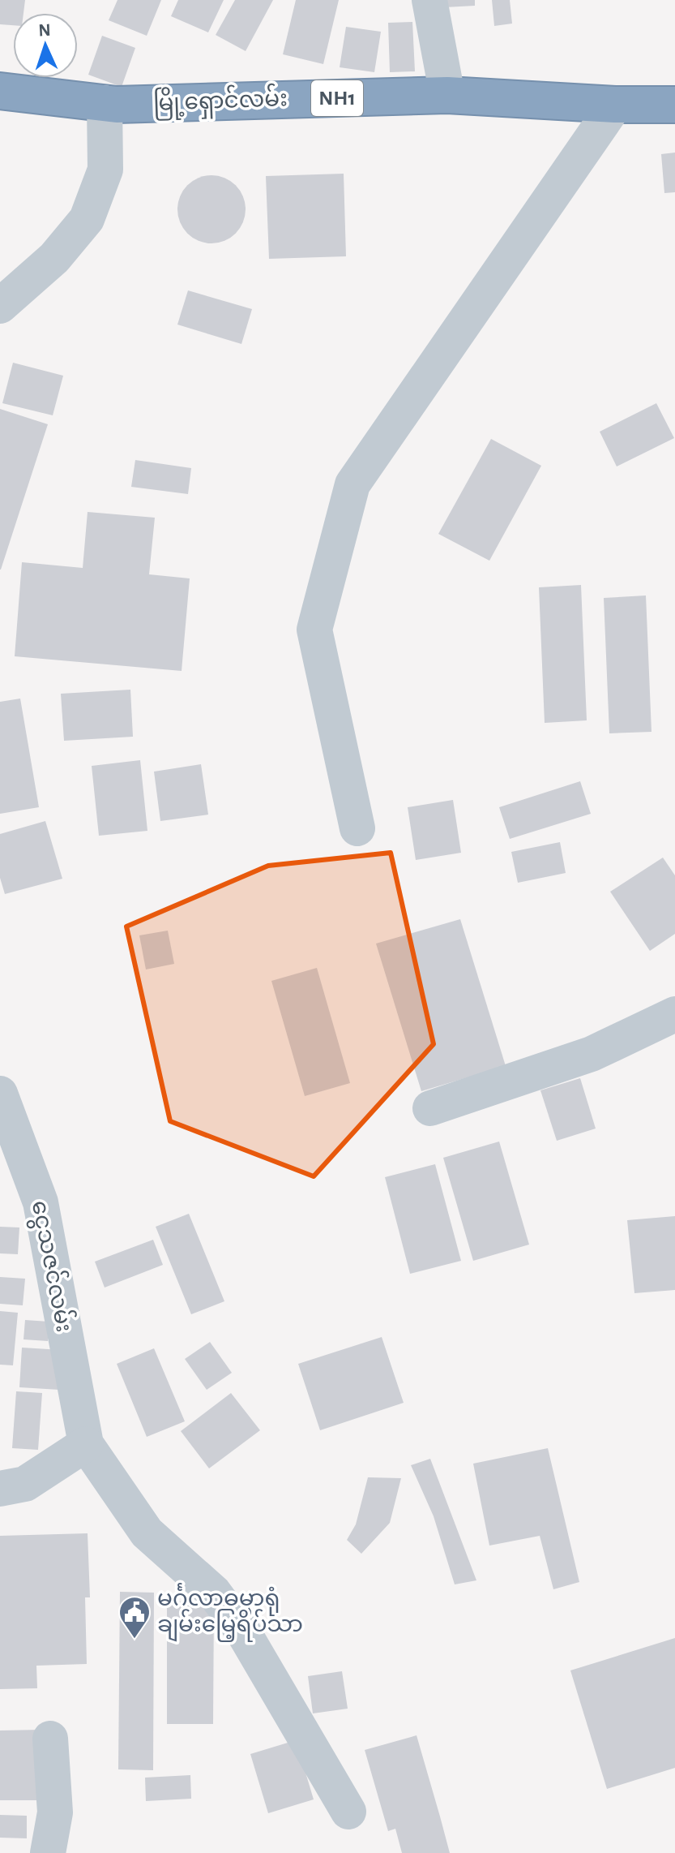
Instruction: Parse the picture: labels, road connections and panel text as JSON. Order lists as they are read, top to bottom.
{
  "streets": {
    "highway": ["NH1", "မြို့ရှောင်လမ်း"],
    "street": ["ငွေသဇင်လမ်း"]
  },
  "places": {
    "public building": ["မင်္ဂလာဓမ္မာရုံ ချမ်းမြေ့ရိပ်သာ"]
  },
  "north": "top"
}
